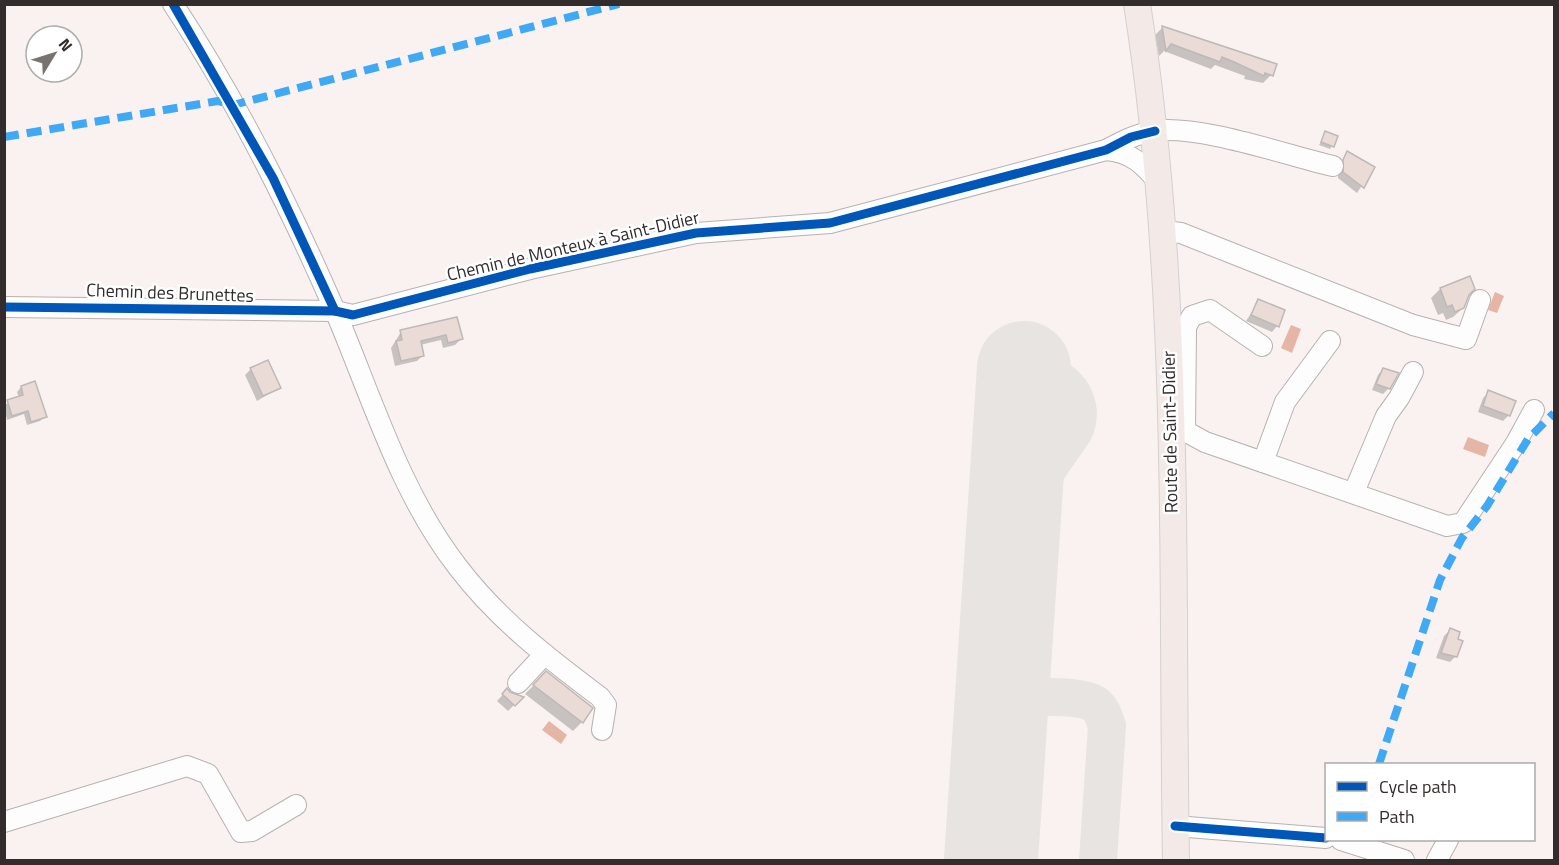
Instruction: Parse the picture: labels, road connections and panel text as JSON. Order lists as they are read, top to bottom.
{
  "streets": {
    "main road": ["Route de Saint-Didier"],
    "street": ["Chemin de Monteux à Saint-Didier", "Chemin des Brunettes"]
  },
  "crossings": [
    ["Chemin de Monteux à Saint-Didier", "Chemin des Brunettes"],
    ["Chemin de Monteux à Saint-Didier", "Route de Saint-Didier"]
  ],
  "legend": ["Cycle path", "Path"],
  "north": "top right"
}
